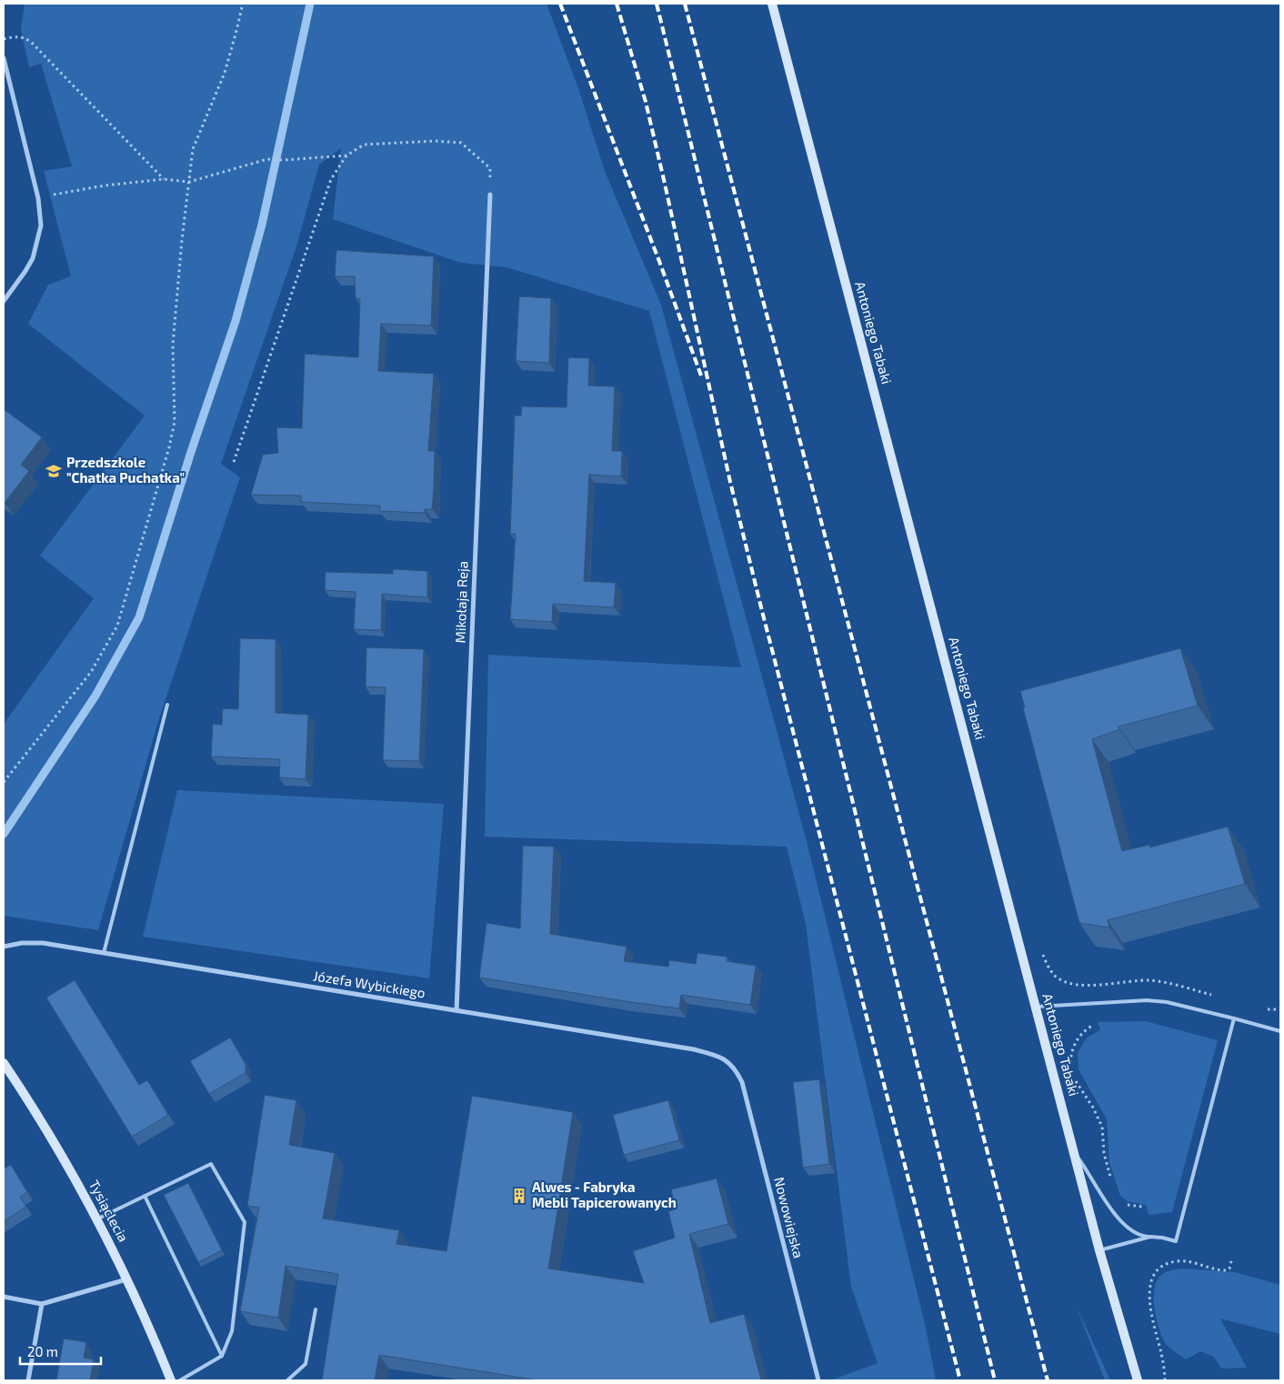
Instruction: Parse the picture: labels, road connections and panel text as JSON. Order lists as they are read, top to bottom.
{
  "streets": {
    "street": [
      "Antoniego Tabaki",
      "Mikołaja Reja",
      "Józefa Wybickiego",
      "Tysiąclecia",
      "Nowowiejska"
    ]
  },
  "crossings": [
    ["Mikołaja Reja", "Józefa Wybickiego"],
    ["Józefa Wybickiego", "Nowowiejska"]
  ],
  "places": {
    "school or university": ["Przedszkole \"Chatka Puchatka\""],
    "building": ["Alwes - Fabryka Mebli Tapicerowanych"]
  },
  "scale_bar": "20 m"
}
